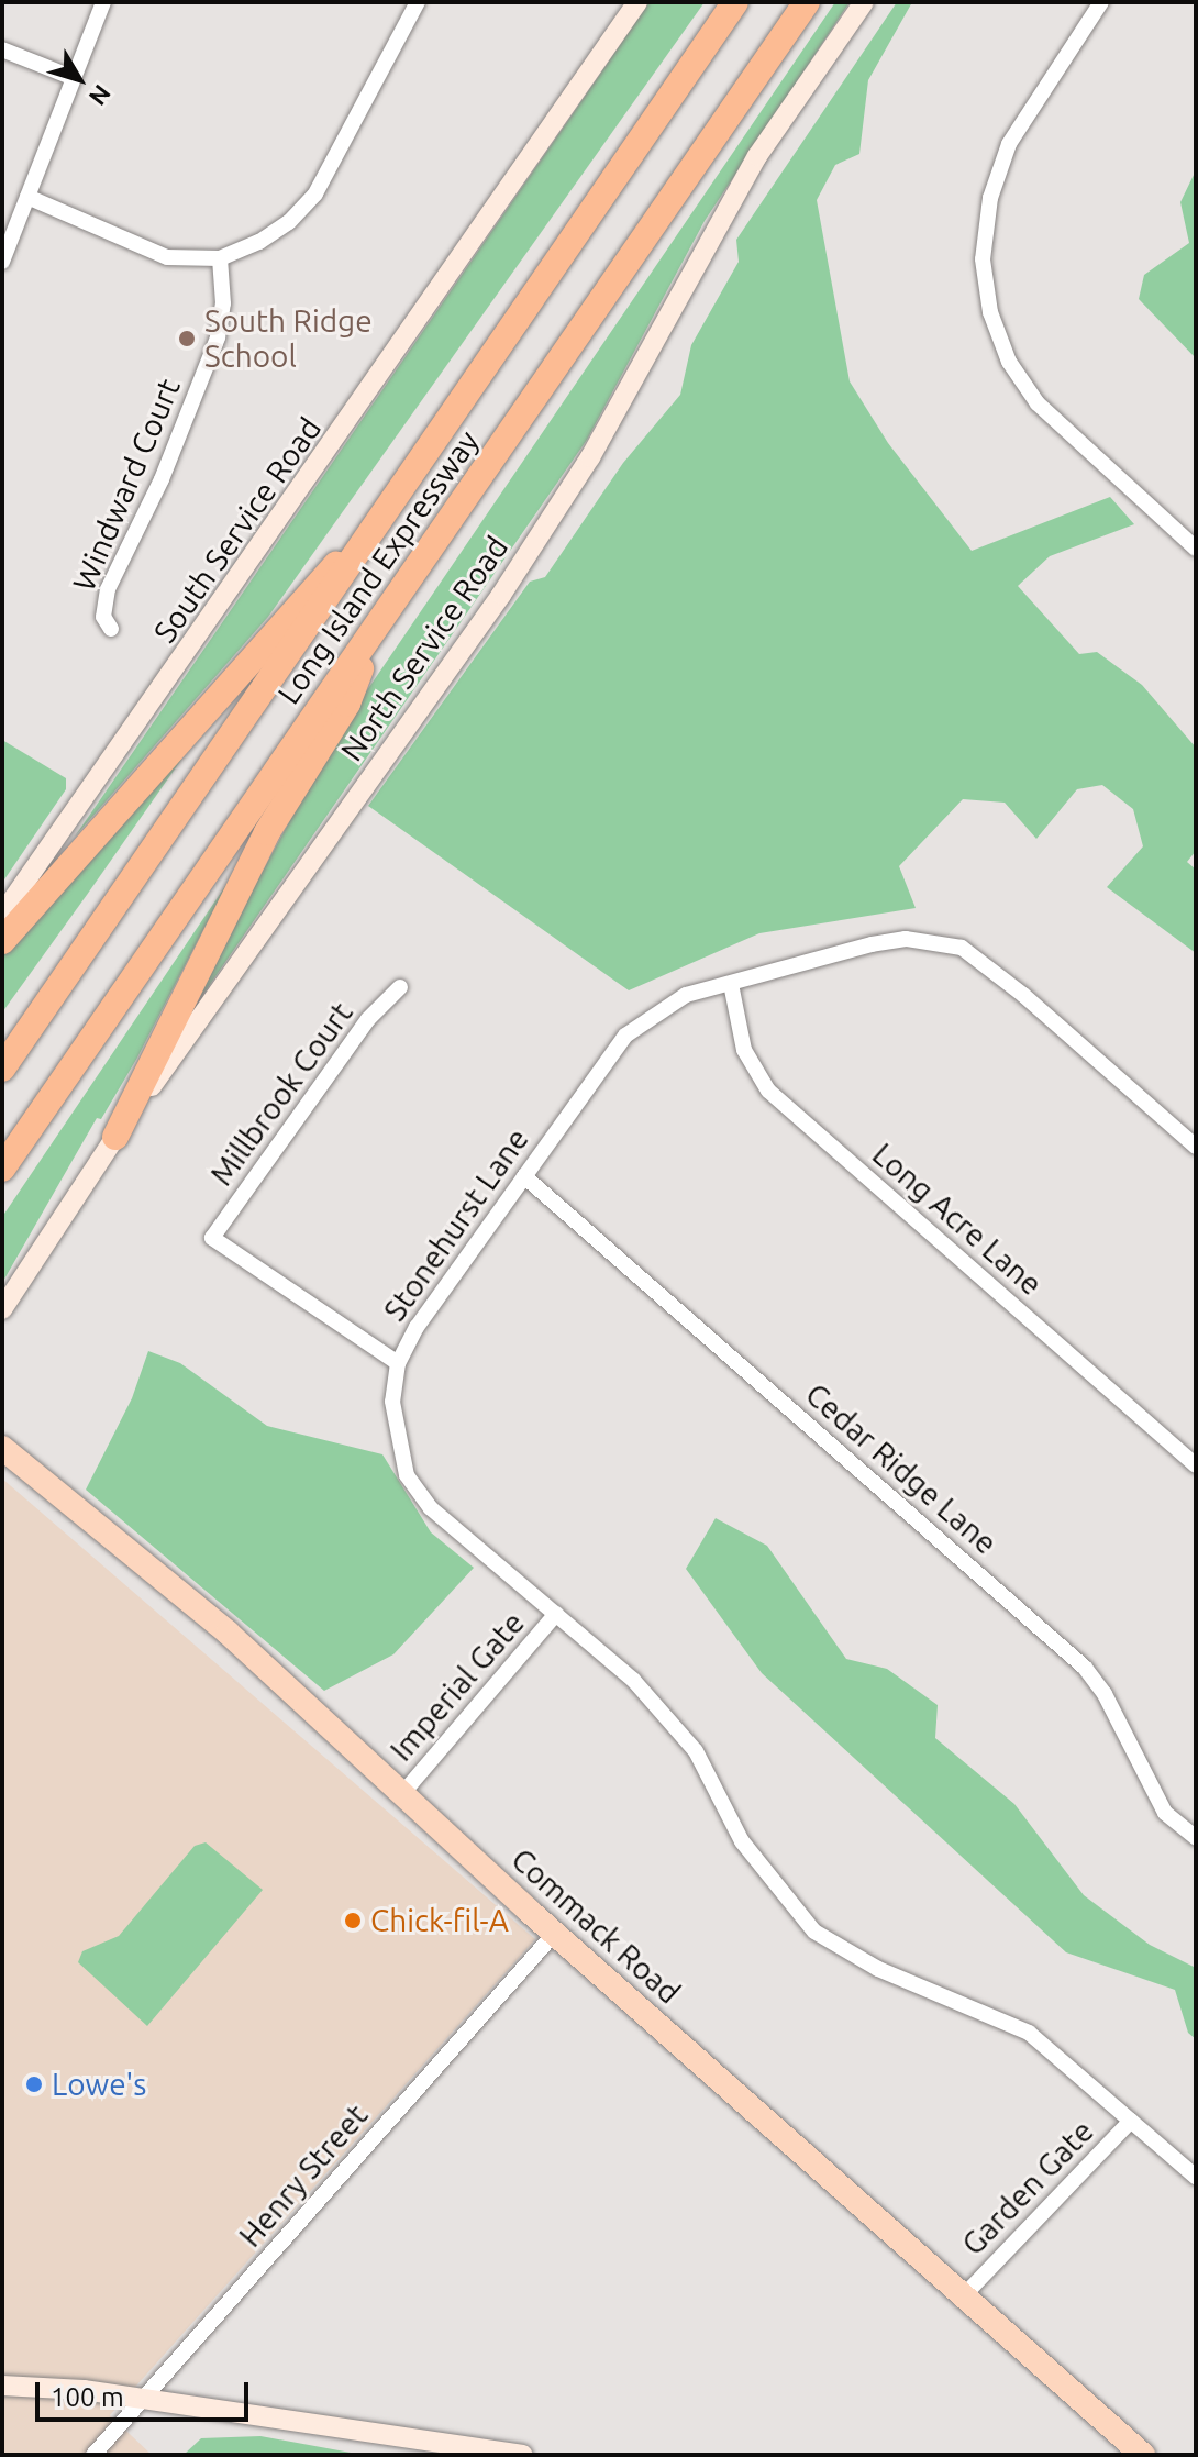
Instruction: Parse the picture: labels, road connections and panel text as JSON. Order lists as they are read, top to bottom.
{
  "streets": {
    "highway": ["Long Island Expressway"],
    "main road": ["South Service Road", "North Service Road", "Commack Road"],
    "street": [
      "Windward Court",
      "Millbrook Court",
      "Long Acre Lane",
      "Stonehurst Lane",
      "Cedar Ridge Lane",
      "Imperial Gate",
      "Henry Street",
      "Garden Gate"
    ]
  },
  "crossings": [
    ["Millbrook Court", "Stonehurst Lane"],
    ["Long Acre Lane", "Stonehurst Lane"],
    ["Stonehurst Lane", "Cedar Ridge Lane"],
    ["Stonehurst Lane", "Imperial Gate"],
    ["Stonehurst Lane", "Garden Gate"],
    ["Imperial Gate", "Commack Road"],
    ["Commack Road", "Henry Street"],
    ["Commack Road", "Garden Gate"]
  ],
  "places": ["South Ridge School", "Chick-fil-A", "Lowe's"],
  "scale_bar": "100 m",
  "north": "bottom right"
}
